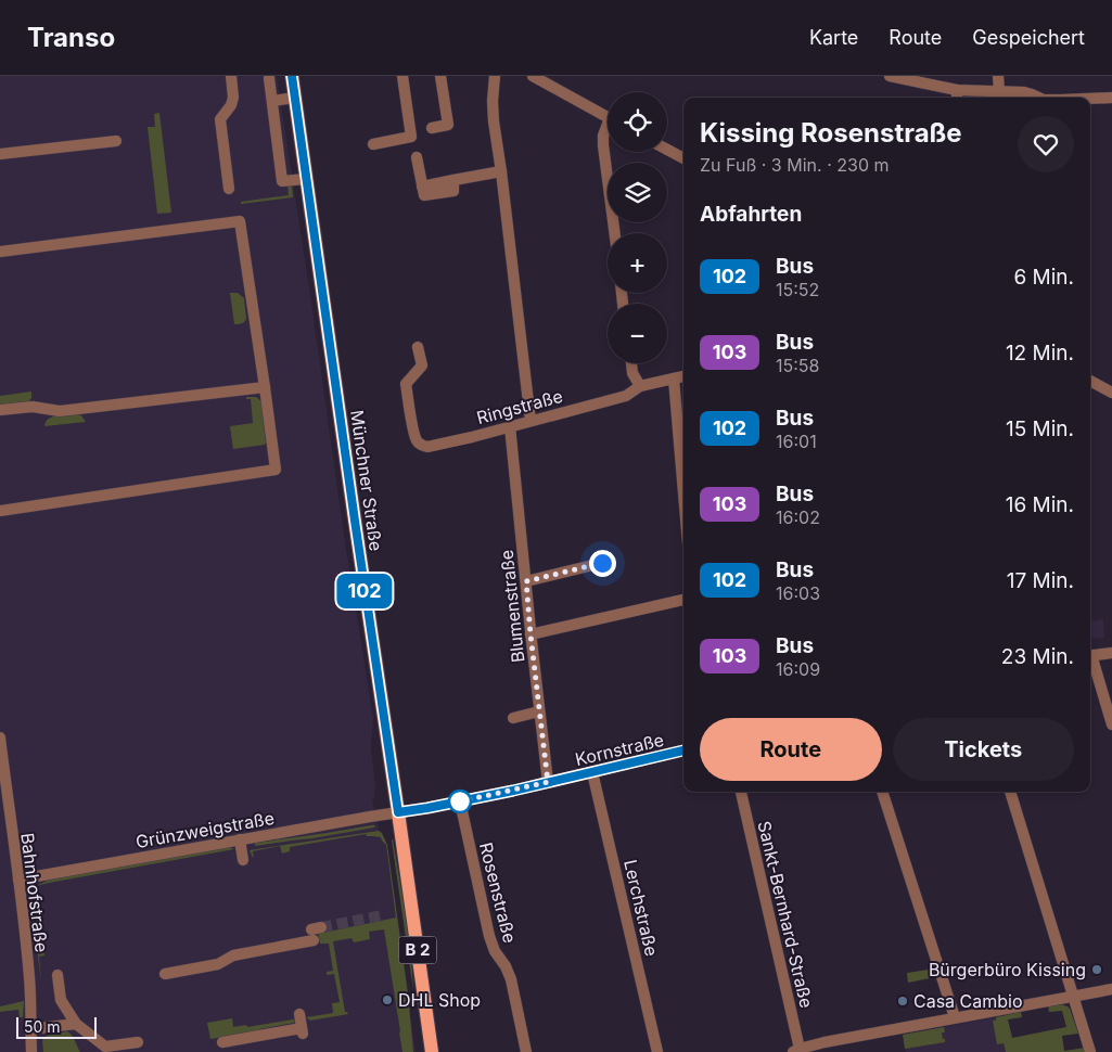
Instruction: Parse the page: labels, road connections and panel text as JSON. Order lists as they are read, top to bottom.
{
  "streets": {
    "main road": ["Münchner Straße", "B 2"],
    "street": [
      "Ringstraße",
      "Blumenstraße",
      "Kornstraße",
      "Grünzweigstraße",
      "Bahnhofstraße",
      "Rosenstraße",
      "Lerchstraße",
      "Sankt-Bernhard-Straße"
    ]
  },
  "crossings": [
    ["Ringstraße", "Blumenstraße"],
    ["Münchner Straße", "Kornstraße"],
    ["Münchner Straße", "Grünzweigstraße"],
    ["Blumenstraße", "Kornstraße"],
    ["Kornstraße", "Grünzweigstraße"],
    ["Kornstraße", "Rosenstraße"],
    ["Kornstraße", "Lerchstraße"],
    ["Grünzweigstraße", "Bahnhofstraße"]
  ],
  "places": ["Bürgerbüro Kissing", "DHL Shop", "Casa Cambio"],
  "lines": ["bus line 102"],
  "scale_bar": "50 m",
  "page": {
    "header": "Transo",
    "nav": ["Karte", "Route", "Gespeichert"],
    "on_map": "102",
    "map_buttons": ["+", "−"],
    "heading": [
      ["Kissing Rosenstraße", "Zu Fuß · 3 Min. · 230 m"],
      "Abfahrten"
    ],
    "list": [
      {
        "mark": "102",
        "name": "Bus",
        "note": "15:52",
        "value": "6 Min."
      },
      {
        "mark": "103",
        "name": "Bus",
        "note": "15:58",
        "value": "12 Min."
      },
      {
        "mark": "102",
        "name": "Bus",
        "note": "16:01",
        "value": "15 Min."
      },
      {
        "mark": "103",
        "name": "Bus",
        "note": "16:02",
        "value": "16 Min."
      },
      {
        "mark": "102",
        "name": "Bus",
        "note": "16:03",
        "value": "17 Min."
      },
      {
        "mark": "103",
        "name": "Bus",
        "note": "16:09",
        "value": "23 Min."
      }
    ],
    "buttons": ["Route", "Tickets"],
    "scale": "50 m"
  }
}
